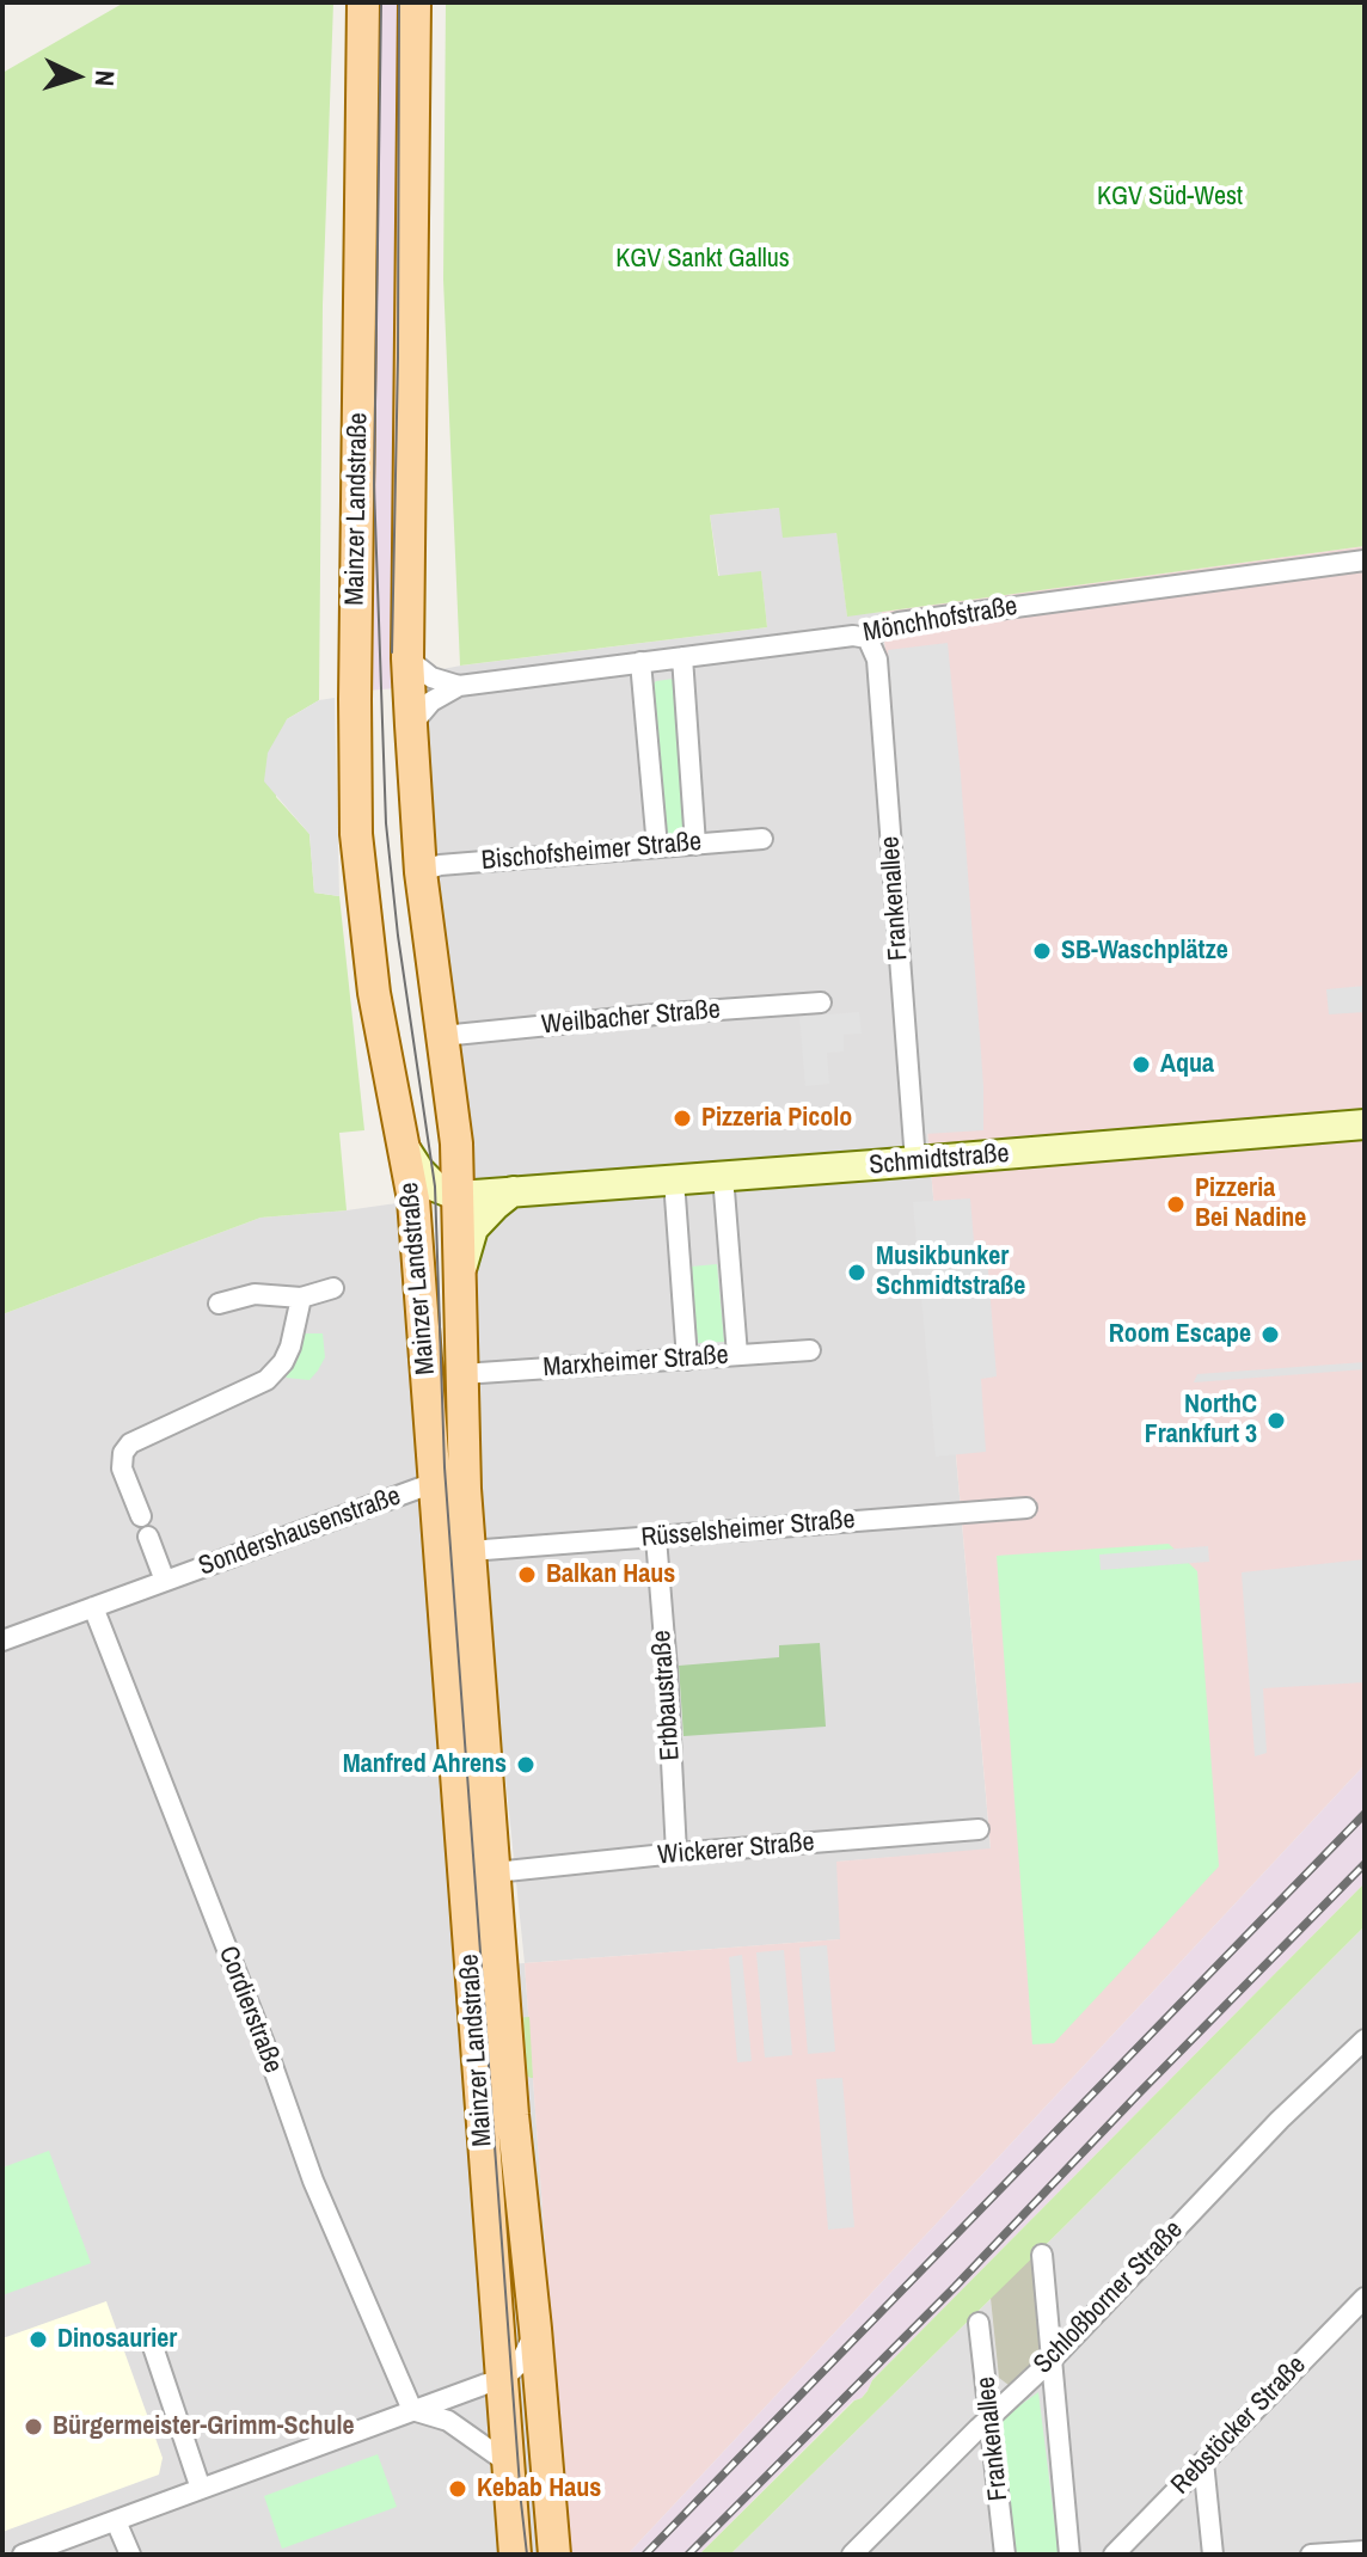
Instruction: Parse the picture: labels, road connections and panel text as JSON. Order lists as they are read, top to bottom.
{
  "streets": {
    "main road": ["Mainzer Landstraße", "Schmidtstraße"],
    "street": [
      "Mönchhofstraße",
      "Bischofsheimer Straße",
      "Frankenallee",
      "Weilbacher Straße",
      "Marxheimer Straße",
      "Rüsselsheimer Straße",
      "Sondershausenstraße",
      "Erbbaustraße",
      "Wickerer Straße",
      "Cordierstraße",
      "Schloßborner Straße",
      "Rebstöcker Straße"
    ]
  },
  "crossings": [
    ["Mainzer Landstraße", "Mönchhofstraße"],
    ["Mainzer Landstraße", "Bischofsheimer Straße"],
    ["Mainzer Landstraße", "Weilbacher Straße"],
    ["Mainzer Landstraße", "Schmidtstraße"],
    ["Mainzer Landstraße", "Marxheimer Straße"],
    ["Mainzer Landstraße", "Rüsselsheimer Straße"],
    ["Mainzer Landstraße", "Sondershausenstraße"],
    ["Mainzer Landstraße", "Wickerer Straße"],
    ["Mönchhofstraße", "Frankenallee"],
    ["Frankenallee", "Schmidtstraße"],
    ["Frankenallee", "Schloßborner Straße"],
    ["Rüsselsheimer Straße", "Erbbaustraße"],
    ["Sondershausenstraße", "Cordierstraße"],
    ["Erbbaustraße", "Wickerer Straße"]
  ],
  "parks": ["KGV Süd-West", "KGV Sankt Gallus"],
  "places": [
    "SB-Waschplätze",
    "Aqua",
    "Pizzeria Picolo",
    "Pizzeria Bei Nadine",
    "Musikbunker Schmidtstraße",
    "Room Escape",
    "NorthC Frankfurt 3",
    "Balkan Haus",
    "Manfred Ahrens",
    "Dinosaurier",
    "Bürgermeister-Grimm-Schule",
    "Kebab Haus"
  ],
  "north": "right"
}
